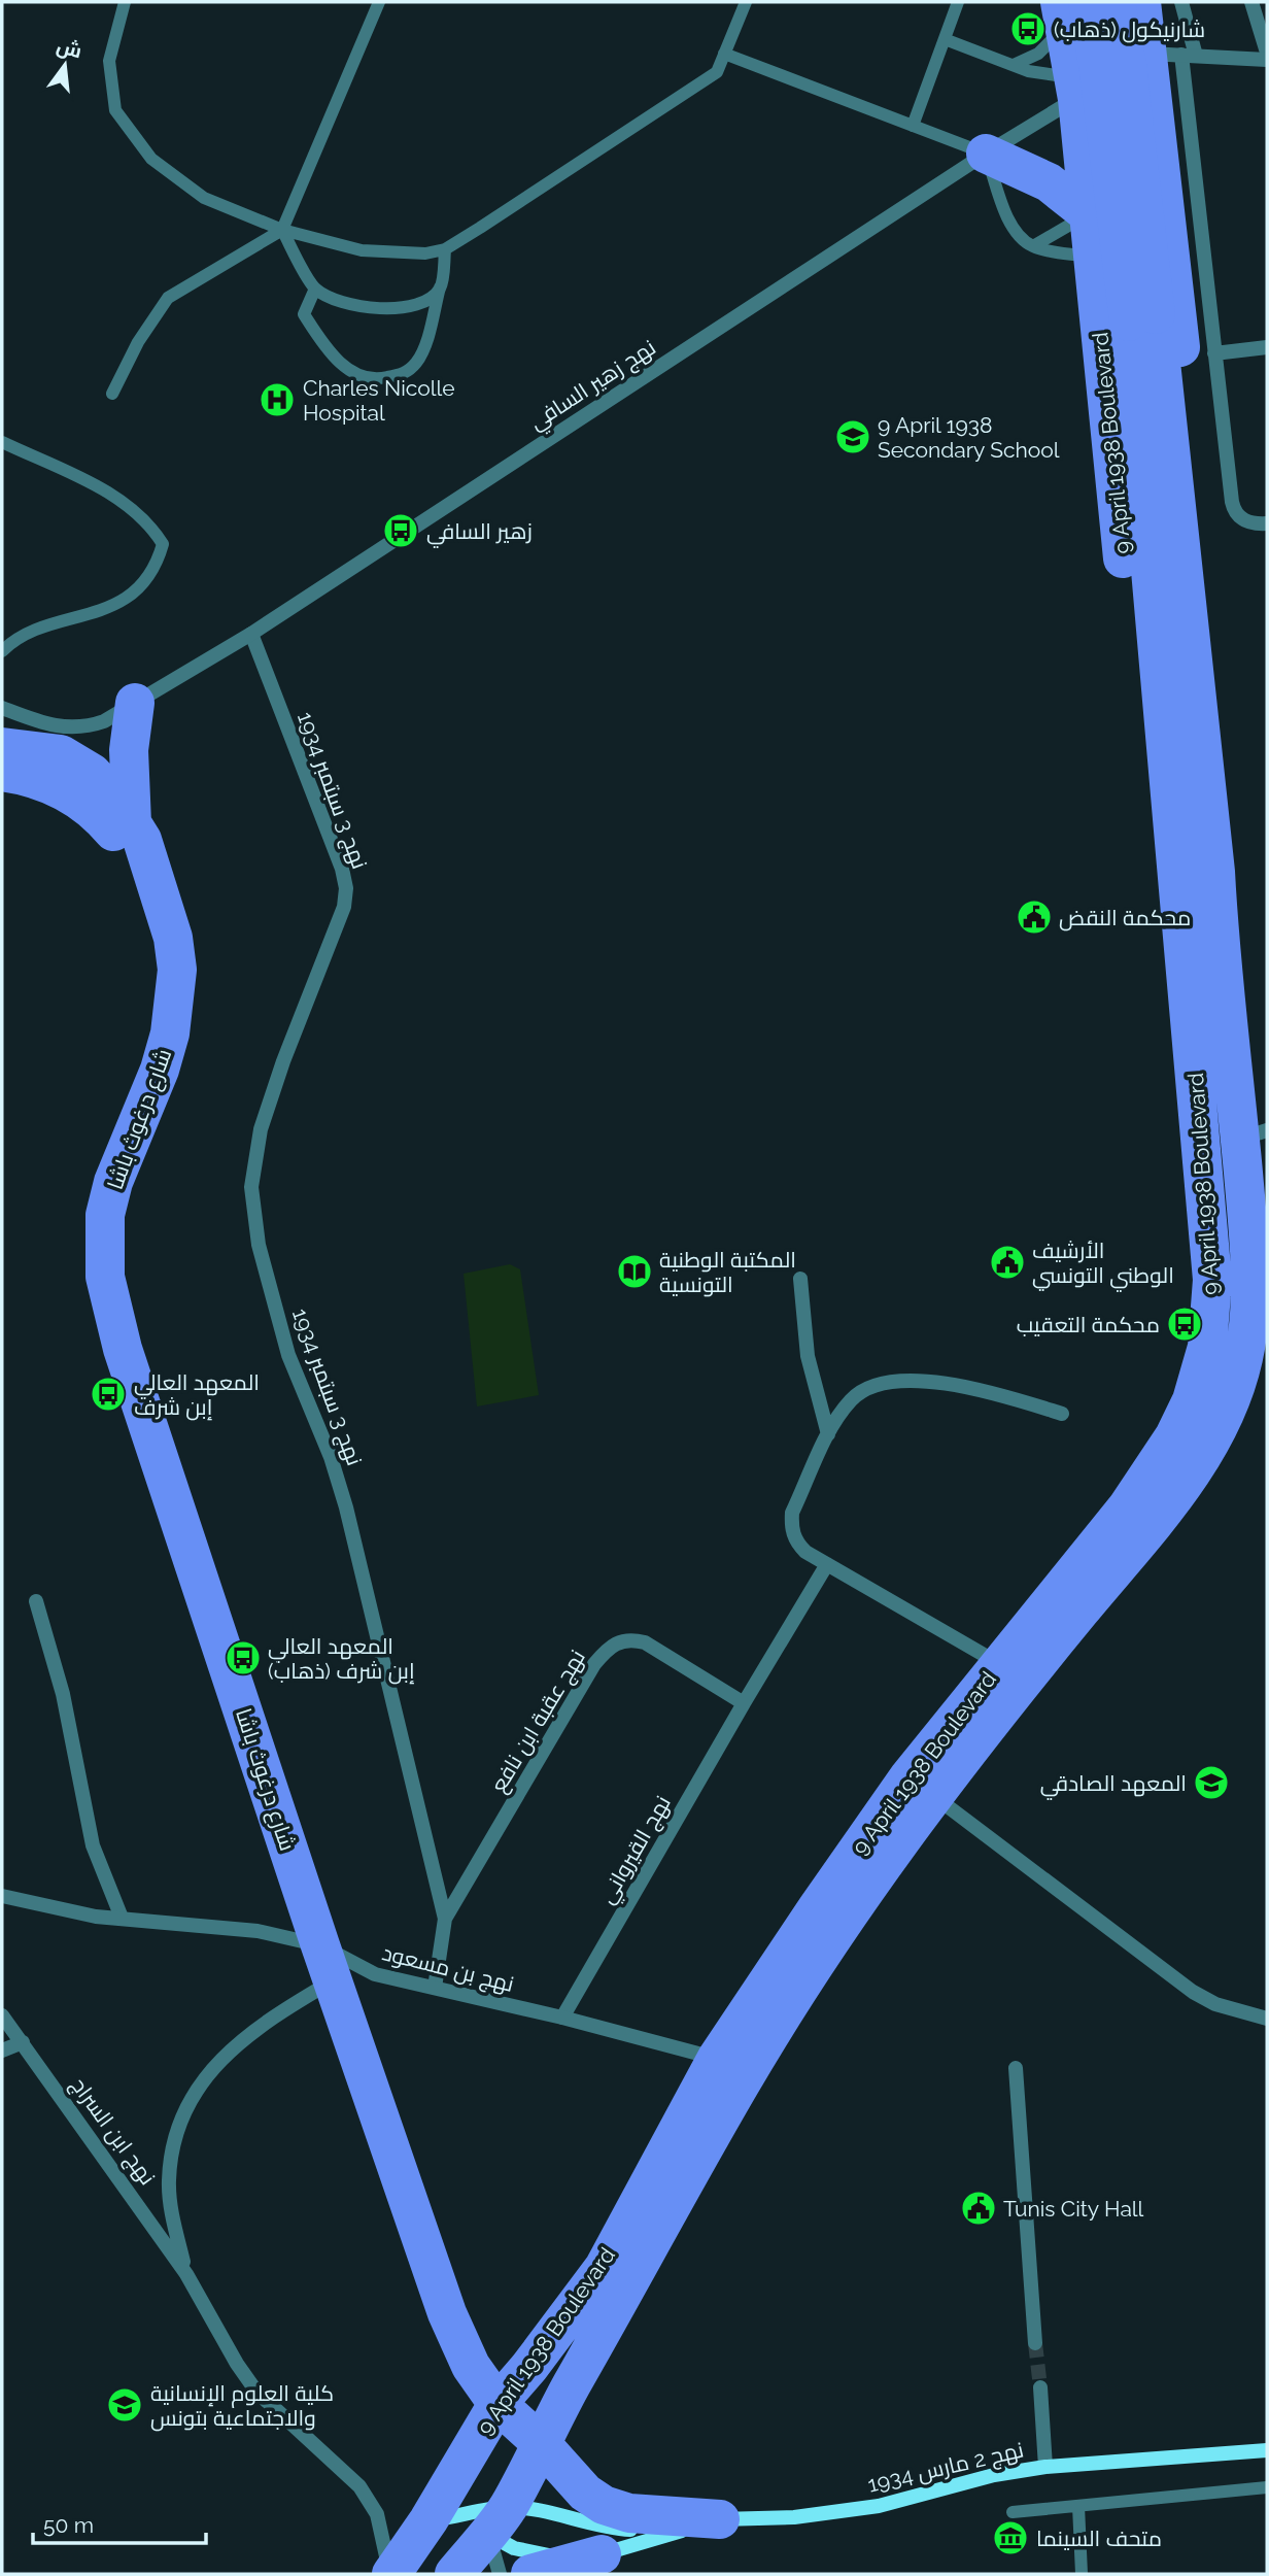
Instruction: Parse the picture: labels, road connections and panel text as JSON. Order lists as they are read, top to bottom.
{
  "streets": {
    "main road": ["9 April 1938 Boulevard", "شارع درغوث باشا", "نهج 2 مارس 1934"],
    "street": [
      "نهج زهير السافي",
      "نهج 3 سبتمبر 1934",
      "نهج عقبة ابن نافع",
      "نهج القيرواني",
      "نهج بن مسعود",
      "نهج ابن السراج"
    ]
  },
  "crossings": [
    ["نهج زهير السافي", "9 April 1938 Boulevard"],
    ["نهج زهير السافي", "نهج 3 سبتمبر 1934"],
    ["نهج زهير السافي", "شارع درغوث باشا"],
    ["9 April 1938 Boulevard", "شارع درغوث باشا"],
    ["9 April 1938 Boulevard", "نهج بن مسعود"],
    ["9 April 1938 Boulevard", "نهج ابن السراج"],
    ["9 April 1938 Boulevard", "نهج 2 مارس 1934"],
    ["نهج 3 سبتمبر 1934", "نهج عقبة ابن نافع"],
    ["شارع درغوث باشا", "نهج بن مسعود"],
    ["شارع درغوث باشا", "نهج ابن السراج"],
    ["شارع درغوث باشا", "نهج 2 مارس 1934"],
    ["نهج عقبة ابن نافع", "نهج القيرواني"],
    ["نهج عقبة ابن نافع", "نهج بن مسعود"],
    ["نهج القيرواني", "نهج بن مسعود"],
    ["نهج بن مسعود", "نهج ابن السراج"]
  ],
  "places": {
    "bus stop": [
      "شارنيكول (ذهاب)",
      "زهير السافي",
      "محكمة التعقيب",
      "المعهد العالي إبن شرف",
      "المعهد العالي إبن شرف (ذهاب)"
    ],
    "hospital": ["Charles Nicolle Hospital"],
    "school or university": ["9 April 1938 Secondary School", "المعهد الصادقي", "كلية العلوم الإنسانية والاجتماعية بتونس"],
    "public building": ["محكمة النقض", "الأرشيف الوطني التونسي", "Tunis City Hall"],
    "library": ["المكتبة الوطنية التونسية"],
    "museum": ["متحف السينما"]
  },
  "scale_bar": "50 m",
  "north": "top"
}
